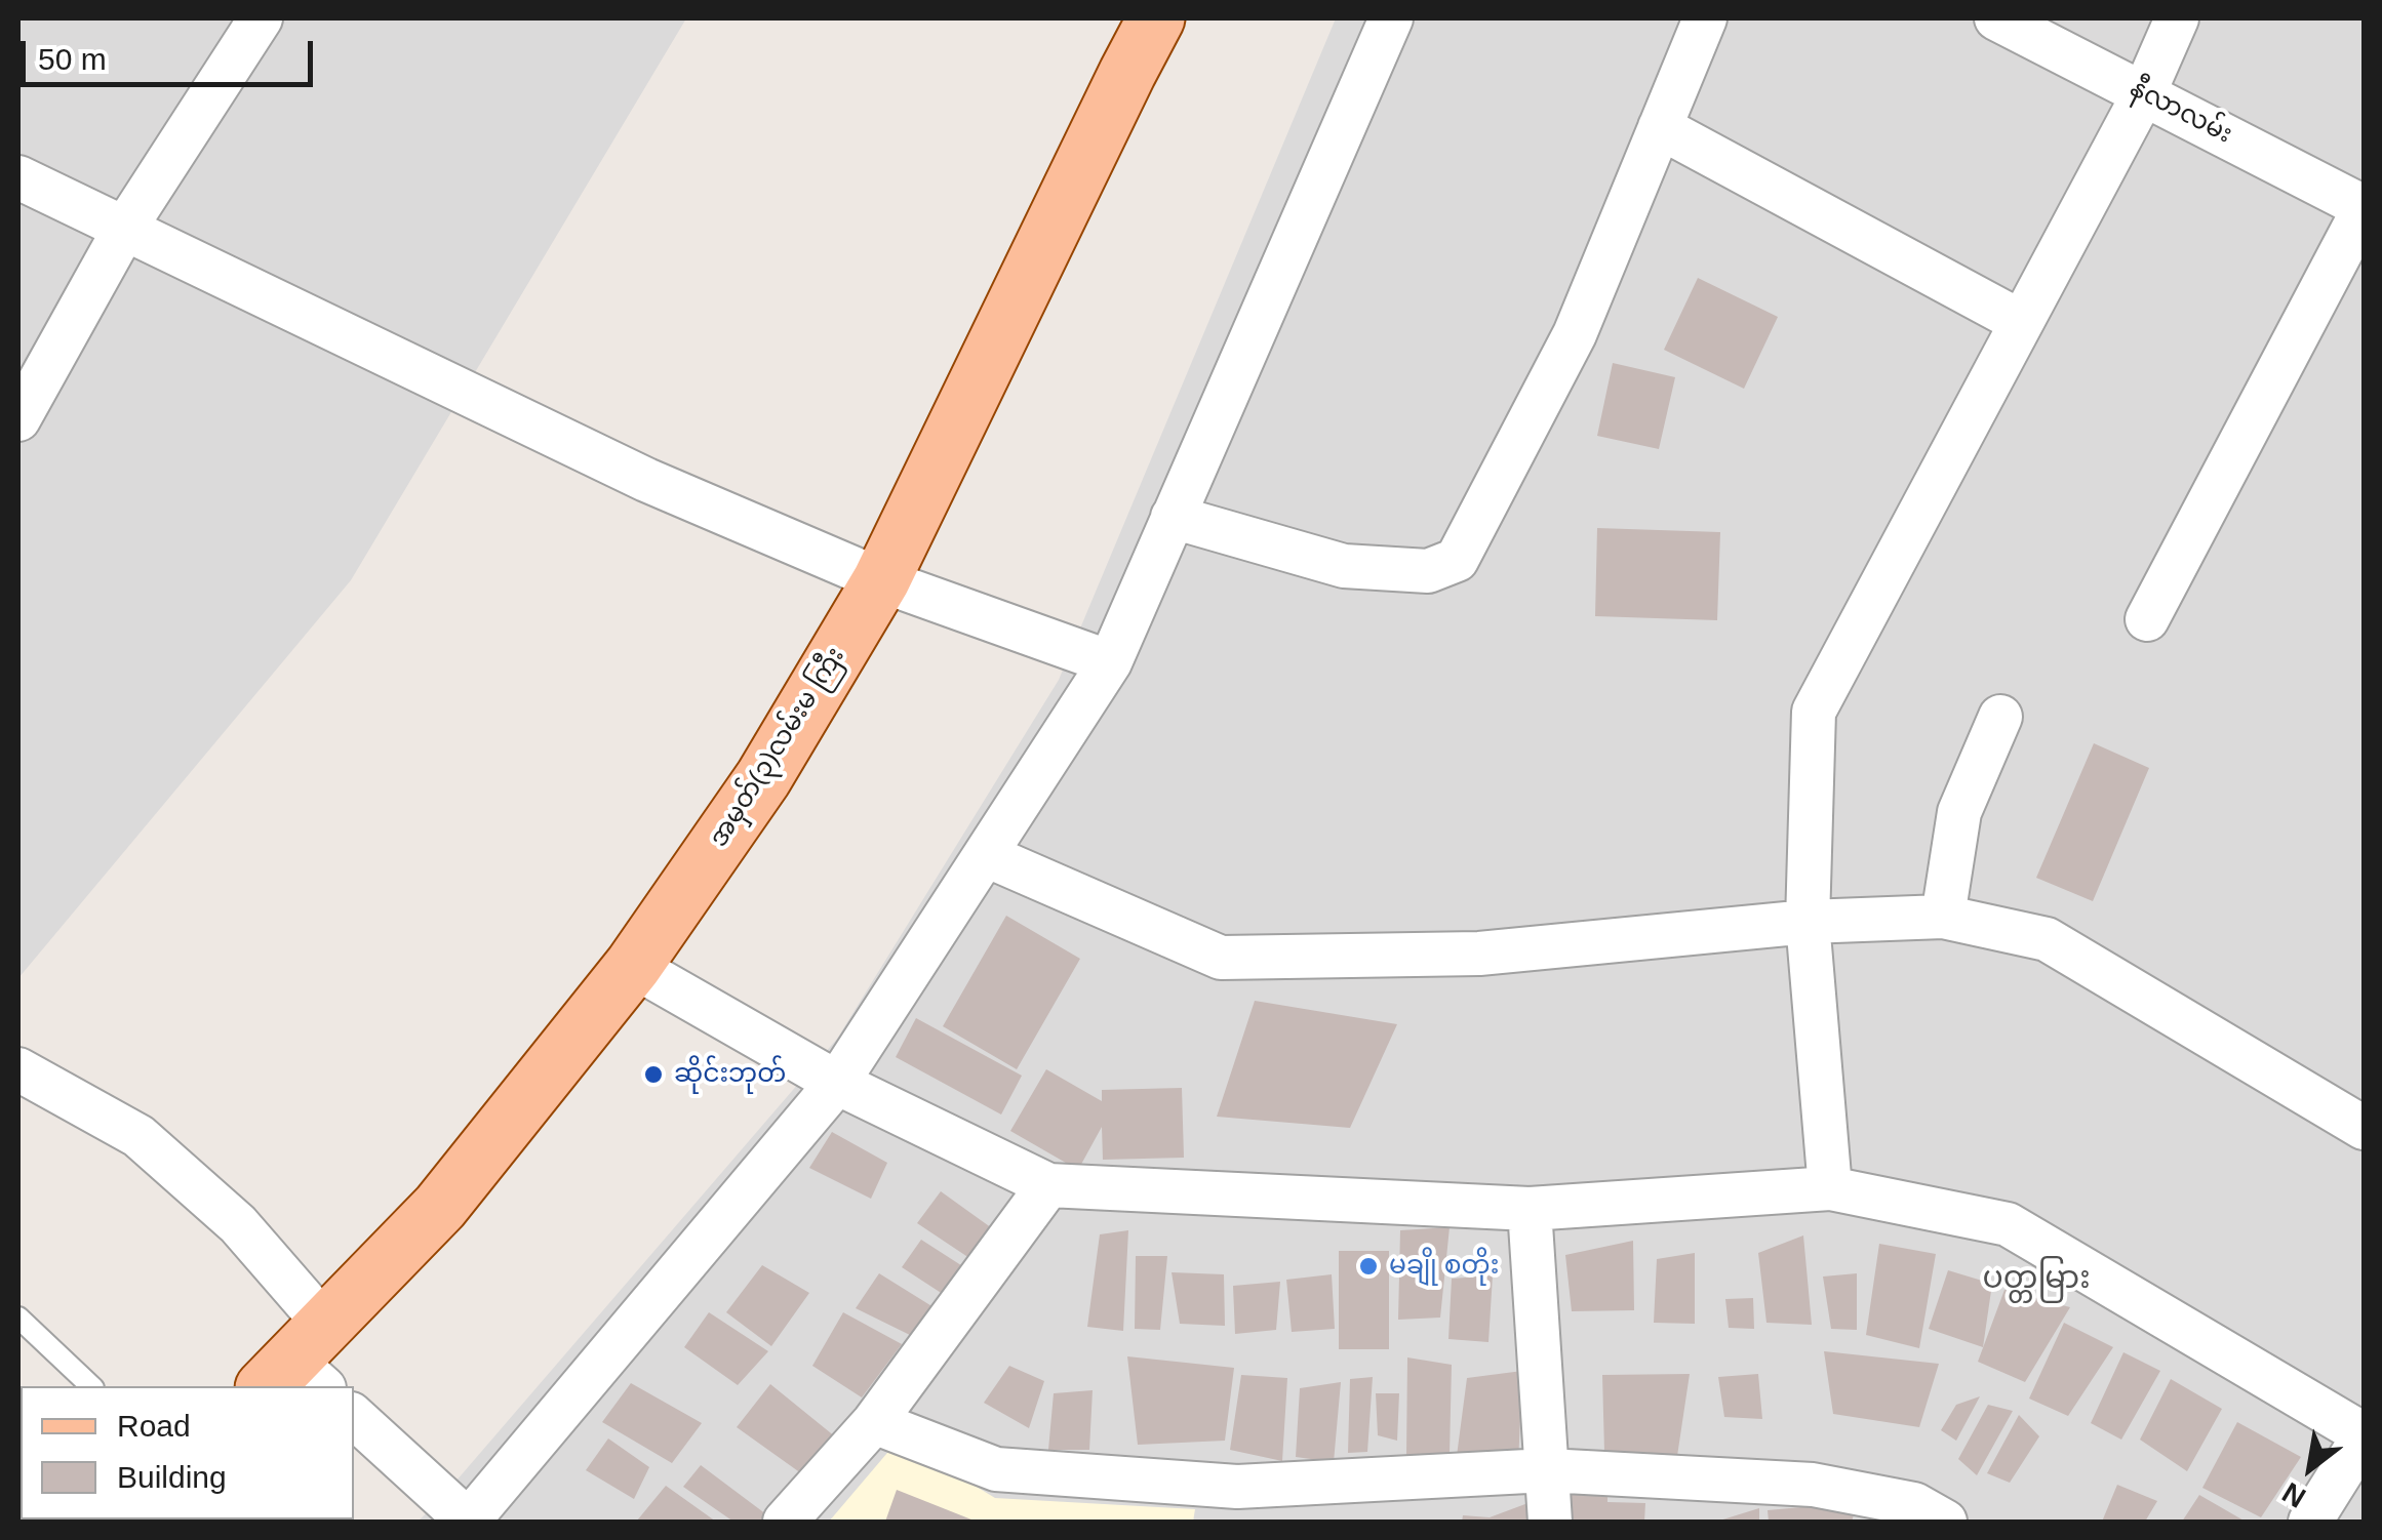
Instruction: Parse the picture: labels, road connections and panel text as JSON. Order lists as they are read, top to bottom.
{
  "streets": {
    "main road": ["အမှတ်(၃)လမ်းမ ကြီး"],
    "street": ["နီလာလမ်း"]
  },
  "districts": ["ပတ္တမြား"],
  "places": ["ဆိုင်းဘုတ်", "မချို စတိုး"],
  "legend": ["Road", "Building"],
  "scale_bar": "50 m",
  "north": "bottom left"
}
